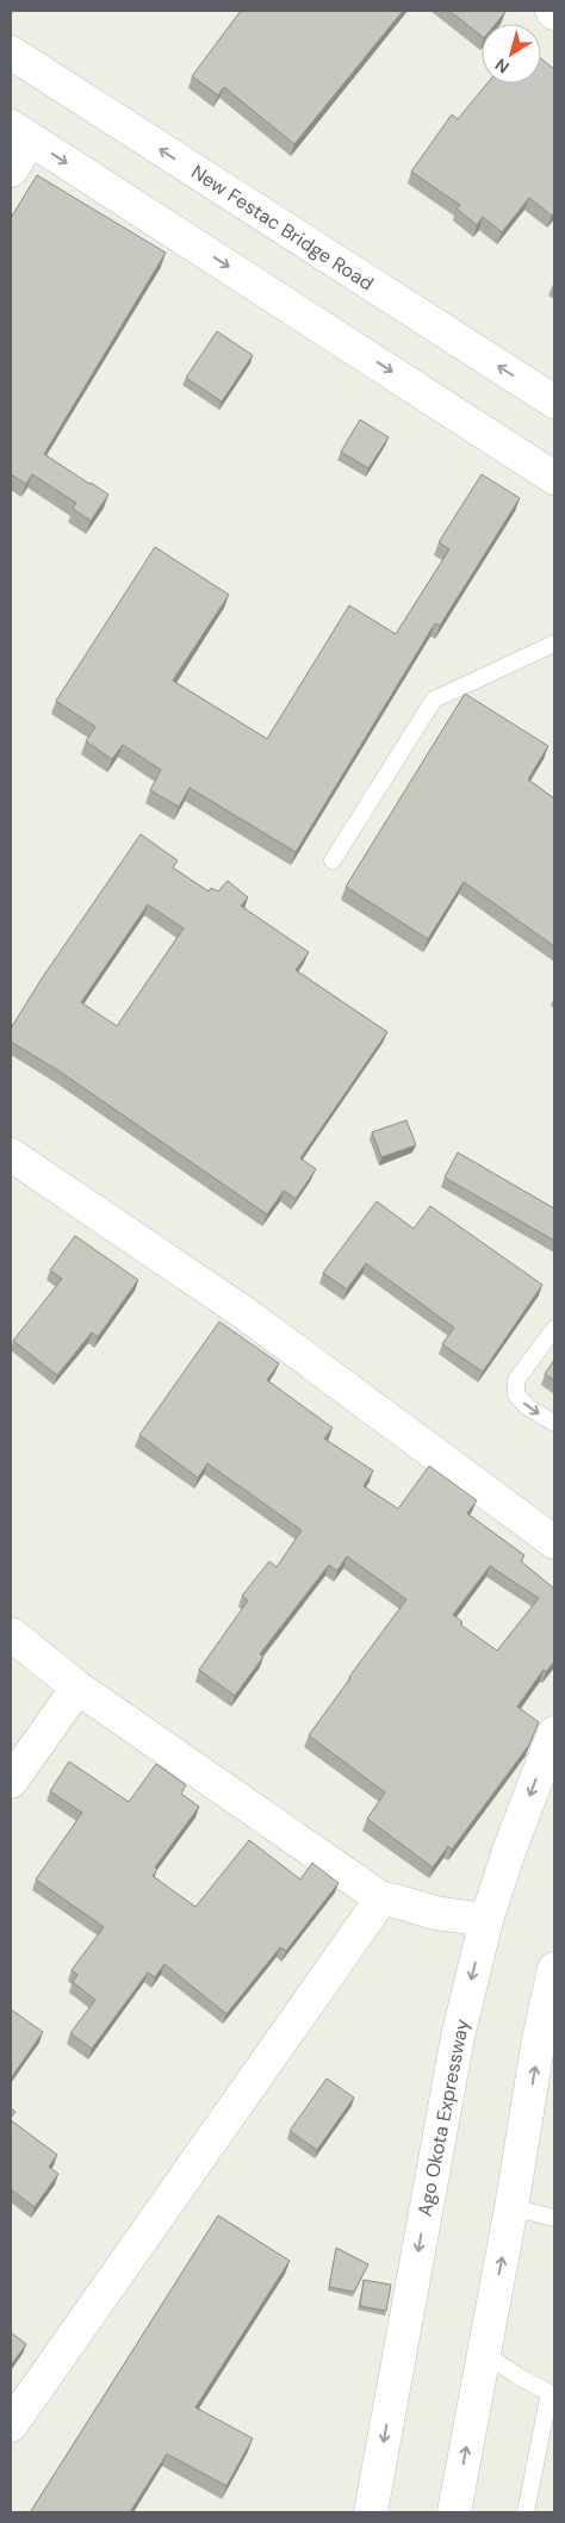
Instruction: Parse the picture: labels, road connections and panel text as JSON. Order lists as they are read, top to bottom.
{
  "streets": {
    "main road": ["New Festac Bridge Road", "Ago Okota Expressway"]
  },
  "north": "bottom left"
}
